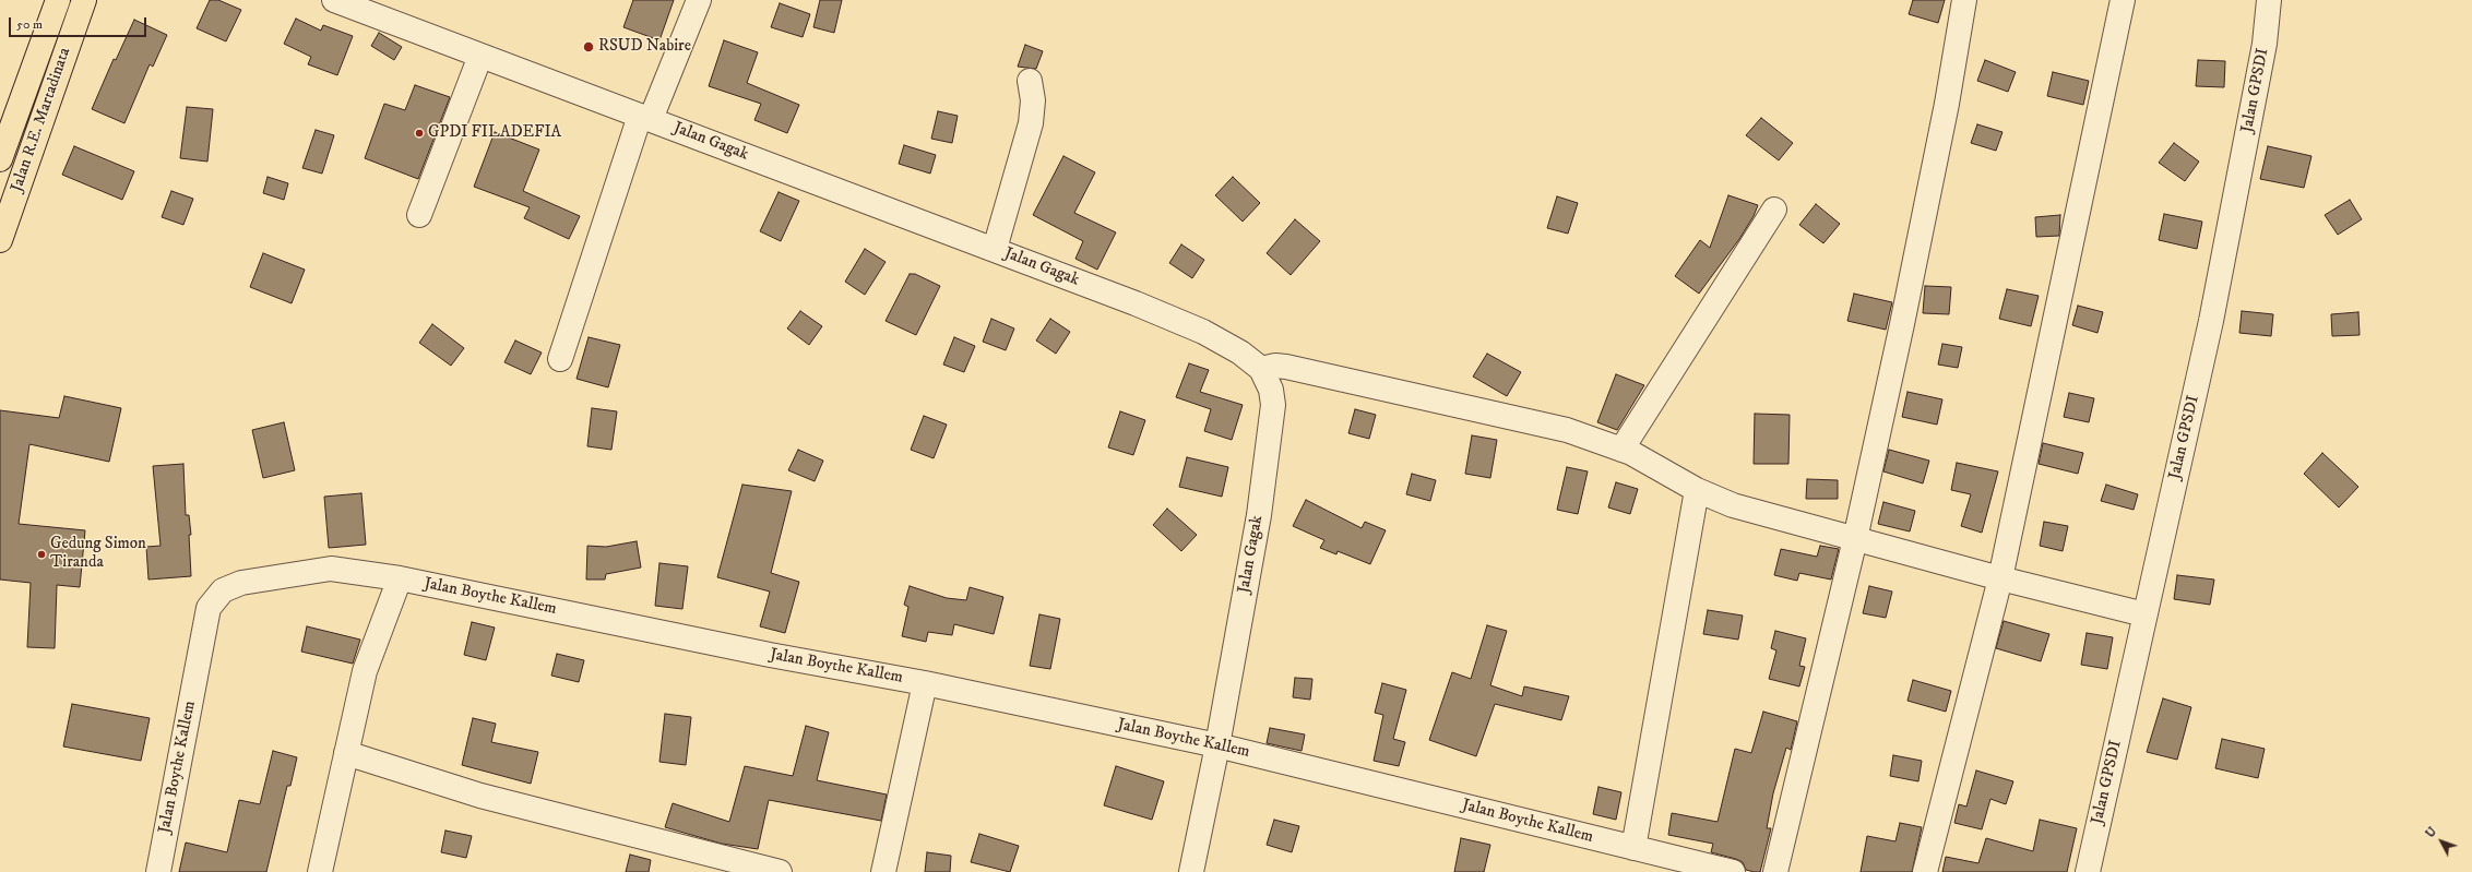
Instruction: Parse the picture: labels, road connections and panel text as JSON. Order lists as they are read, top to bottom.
{
  "streets": {
    "highway": ["Jalan R.E. Martadinata"],
    "street": ["Jalan GPSDI", "Jalan Gagak", "Jalan Boythe Kallem"]
  },
  "crossings": [
    ["Jalan Gagak", "Jalan Boythe Kallem"]
  ],
  "places": ["RSUD Nabire", "GPDI FILADEFIA", "Gedung Simon Tiranda"],
  "scale_bar": "50 m",
  "north": "top left"
}
